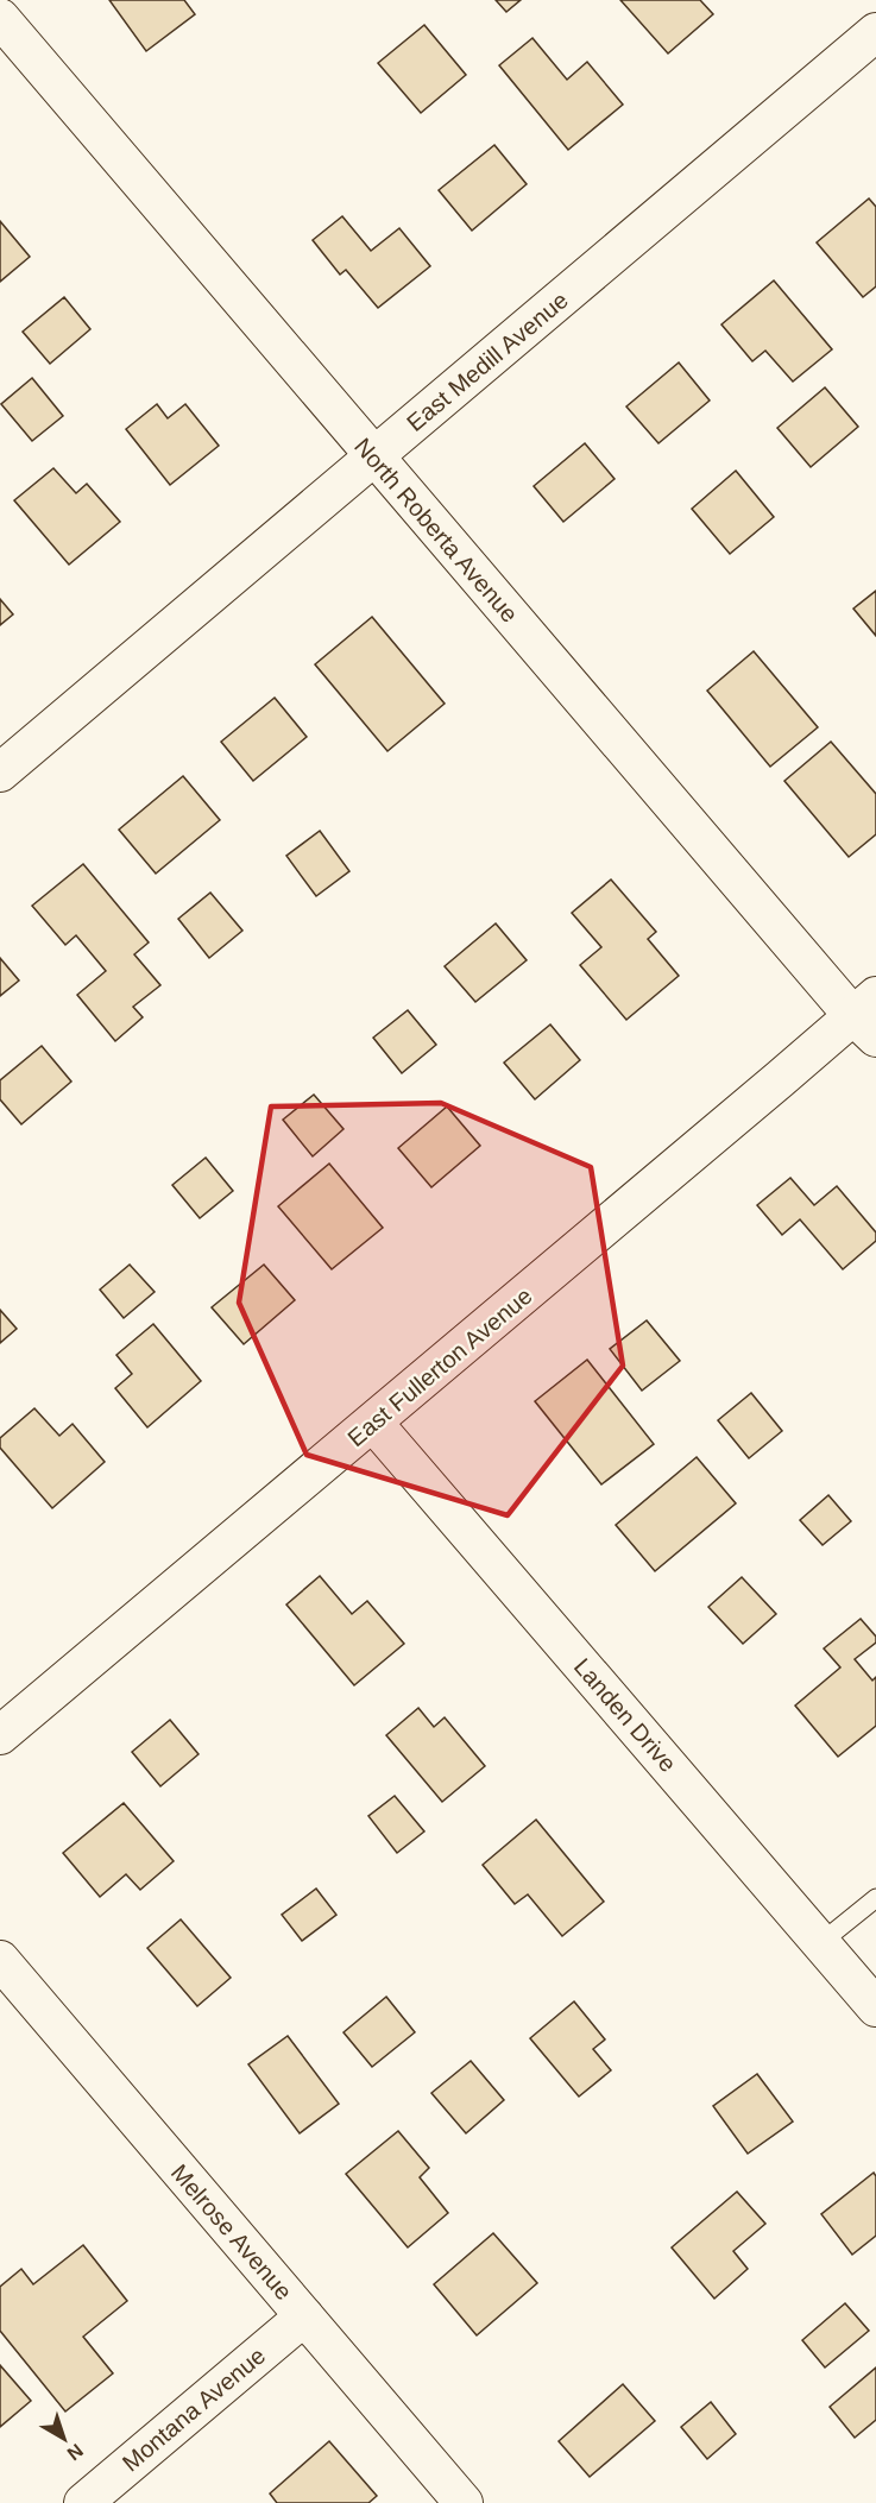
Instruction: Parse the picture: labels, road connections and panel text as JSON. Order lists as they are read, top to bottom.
{
  "streets": {
    "street": [
      "East Medill Avenue",
      "North Roberta Avenue",
      "East Fullerton Avenue",
      "Landen Drive",
      "Melrose Avenue",
      "Montana Avenue"
    ]
  },
  "crossings": [
    ["East Medill Avenue", "North Roberta Avenue"],
    ["North Roberta Avenue", "East Fullerton Avenue"],
    ["East Fullerton Avenue", "Landen Drive"],
    ["Melrose Avenue", "Montana Avenue"]
  ],
  "north": "bottom right"
}
